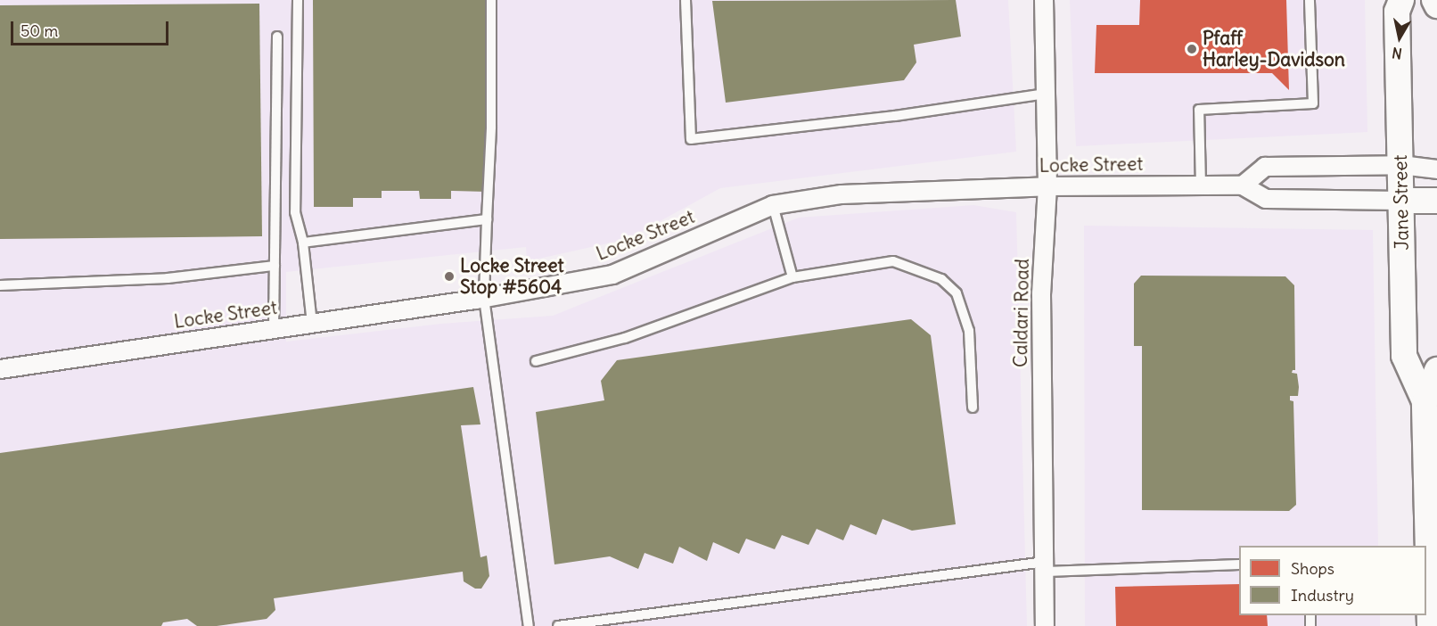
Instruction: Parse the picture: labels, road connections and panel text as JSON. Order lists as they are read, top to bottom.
{
  "streets": {
    "main road": ["Jane Street"],
    "street": ["Locke Street", "Caldari Road"]
  },
  "crossings": [
    ["Locke Street", "Jane Street"],
    ["Locke Street", "Caldari Road"]
  ],
  "places": ["Pfaff Harley-Davidson", "Locke Street Stop #5604"],
  "legend": ["Shops", "Industry"],
  "scale_bar": "50 m",
  "north": "bottom"
}
